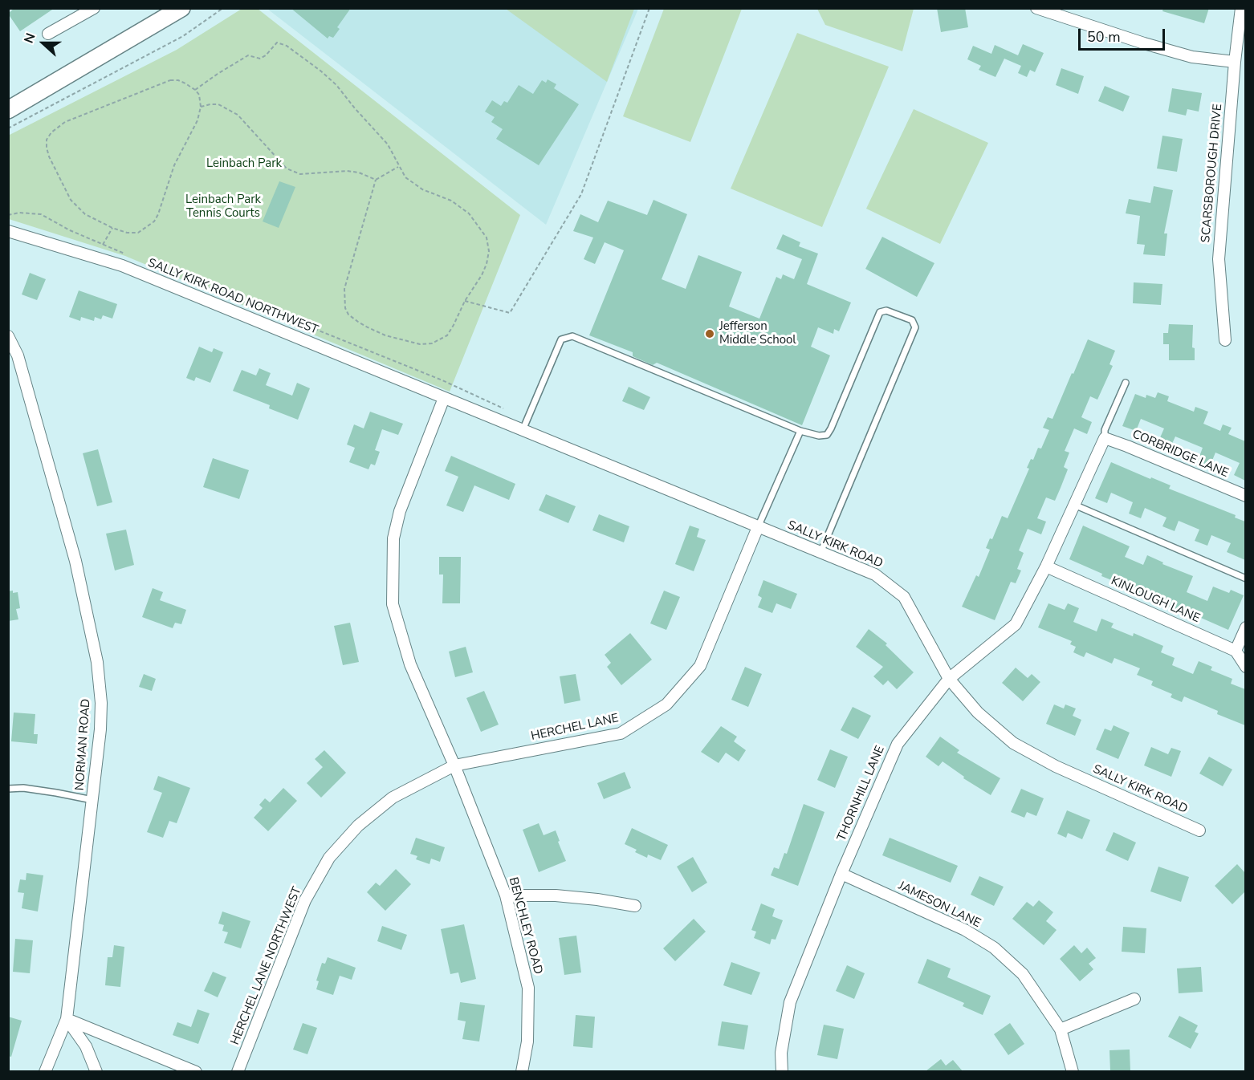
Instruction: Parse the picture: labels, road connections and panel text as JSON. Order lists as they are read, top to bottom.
{
  "streets": {
    "street": [
      "SCARSBOROUGH DRIVE",
      "SALLY KIRK ROAD NORTHWEST",
      "CORBRIDGE LANE",
      "SALLY KIRK ROAD",
      "KINLOUGH LANE",
      "HERCHEL LANE",
      "NORMAN ROAD",
      "THORNHILL LANE",
      "JAMESON LANE",
      "BENCHLEY ROAD",
      "HERCHEL LANE NORTHWEST"
    ]
  },
  "crossings": [
    ["SALLY KIRK ROAD NORTHWEST", "SALLY KIRK ROAD"],
    ["SALLY KIRK ROAD NORTHWEST", "BENCHLEY ROAD"],
    ["CORBRIDGE LANE", "THORNHILL LANE"],
    ["SALLY KIRK ROAD", "HERCHEL LANE"],
    ["SALLY KIRK ROAD", "THORNHILL LANE"],
    ["SALLY KIRK ROAD", "BENCHLEY ROAD"],
    ["KINLOUGH LANE", "THORNHILL LANE"],
    ["HERCHEL LANE", "BENCHLEY ROAD"],
    ["HERCHEL LANE", "HERCHEL LANE NORTHWEST"],
    ["THORNHILL LANE", "JAMESON LANE"],
    ["BENCHLEY ROAD", "HERCHEL LANE NORTHWEST"]
  ],
  "parks": ["Leinbach Park", "Leinbach Park Tennis Courts"],
  "places": ["Jefferson Middle School"],
  "scale_bar": "50 m",
  "north": "left"
}
